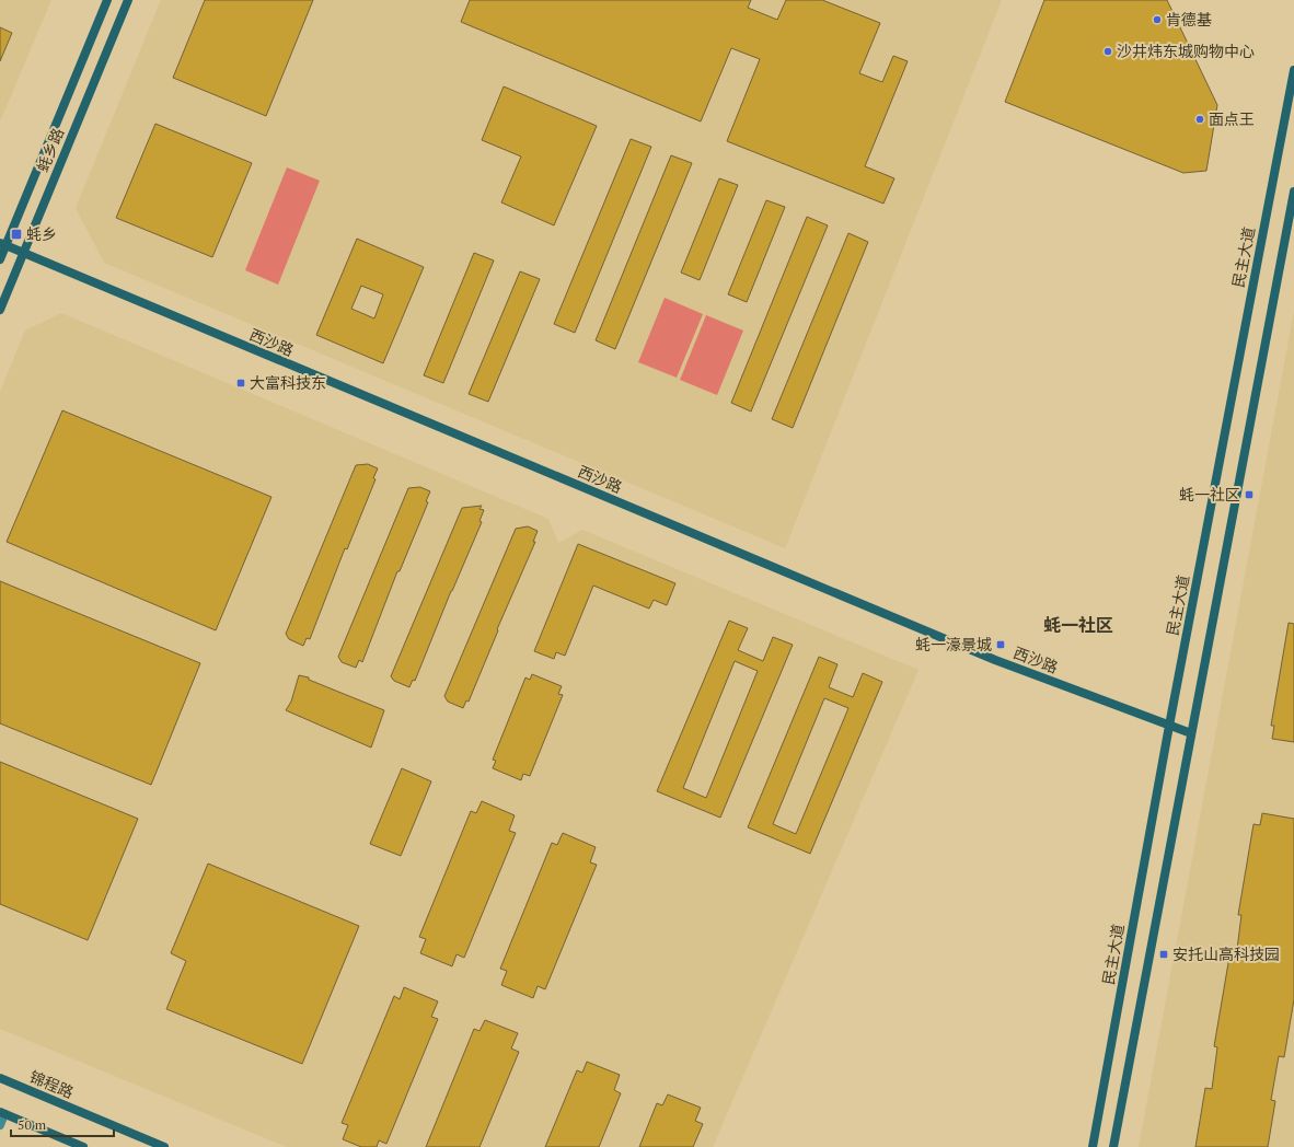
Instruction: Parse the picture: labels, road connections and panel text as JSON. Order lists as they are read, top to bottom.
{
  "streets": {
    "main road": [
      "蚝乡路",
      "民主大道",
      "西沙路",
      "锦程路"
    ]
  },
  "crossings": [
    ["蚝乡路", "西沙路"],
    ["民主大道", "西沙路"]
  ],
  "districts": ["蚝一社区"],
  "places": {
    "other": ["肯德基", "沙井炜东城购物中心", "面点王"],
    "transit": [
      "蚝乡",
      "大富科技东",
      "蚝一社区",
      "蚝一濠景城",
      "安托山高科技园"
    ]
  },
  "scale_bar": "50 m"
}
